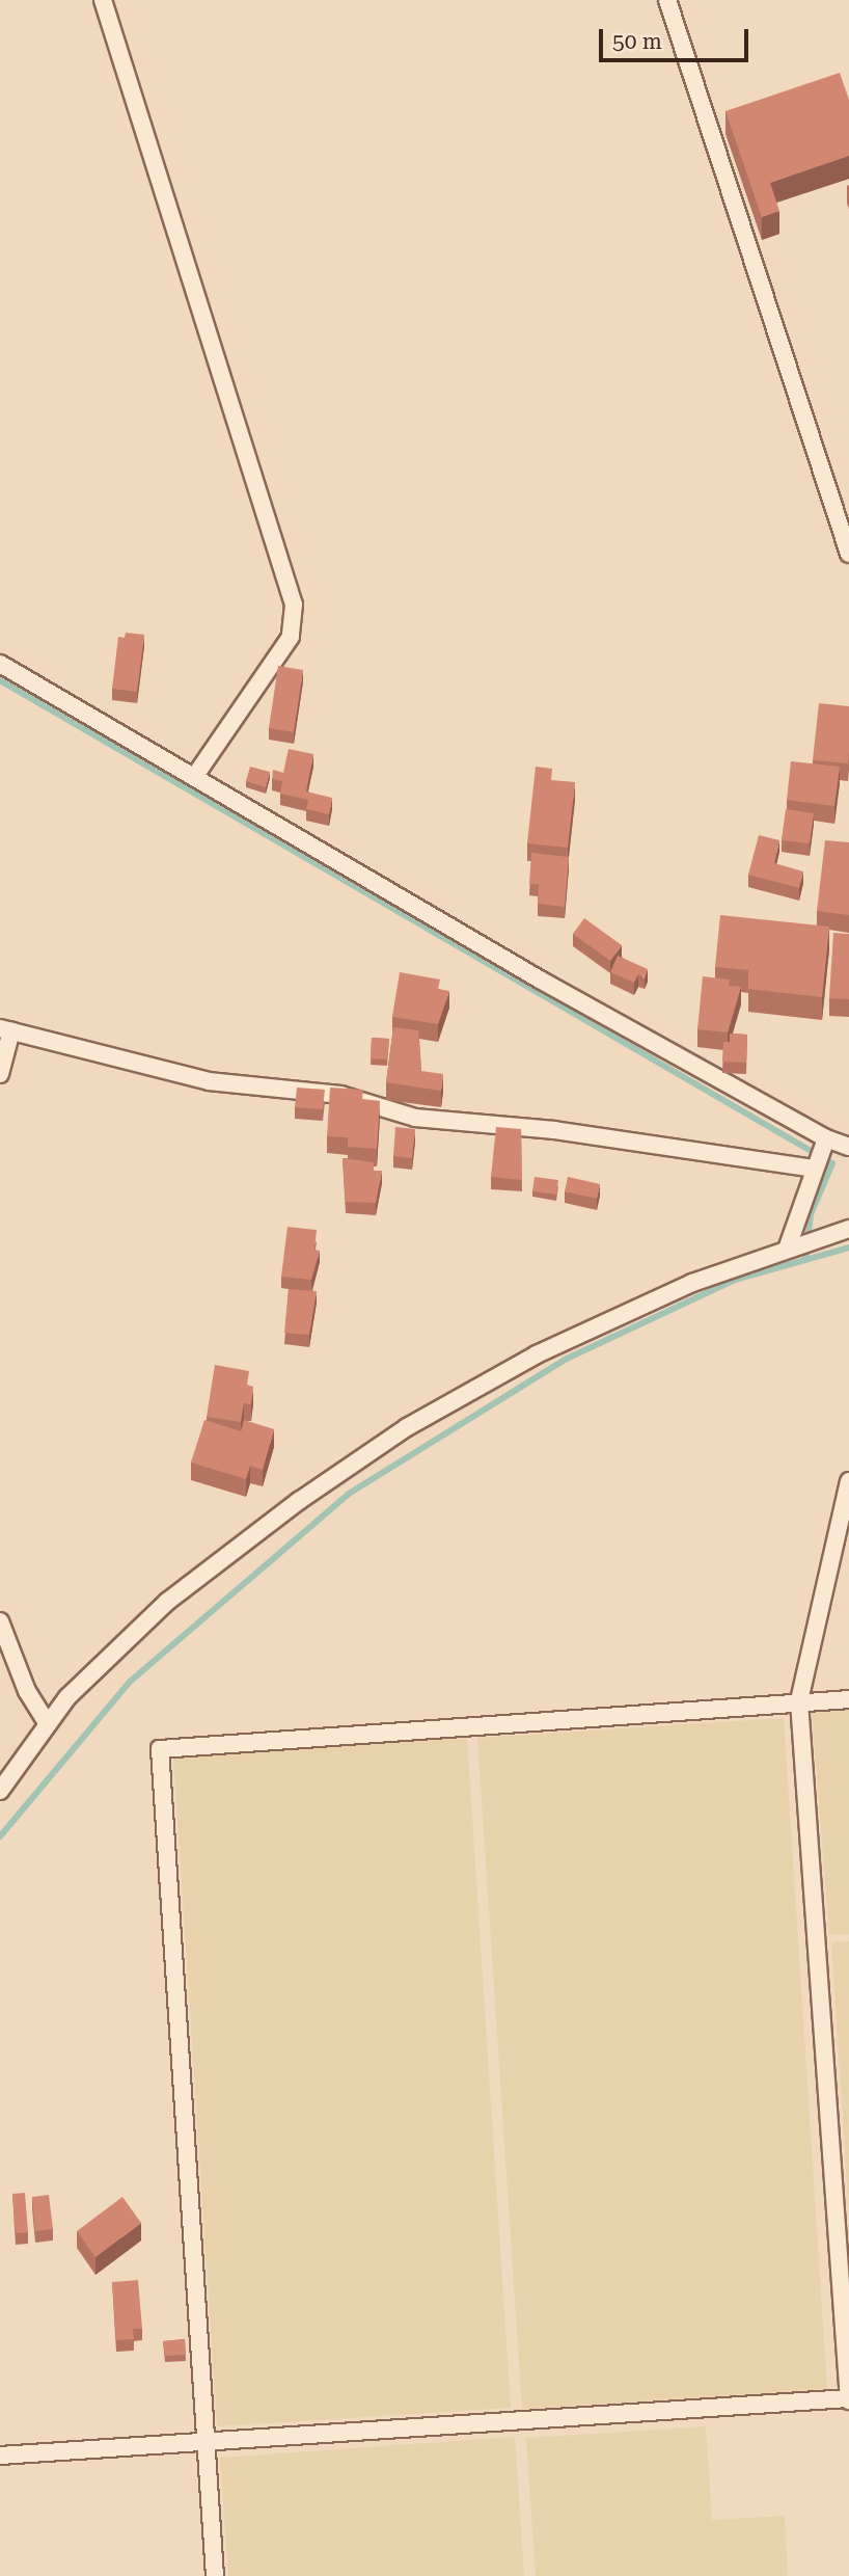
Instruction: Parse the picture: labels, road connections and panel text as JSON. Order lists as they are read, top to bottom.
{
  "scale_bar": "50 m"
}
